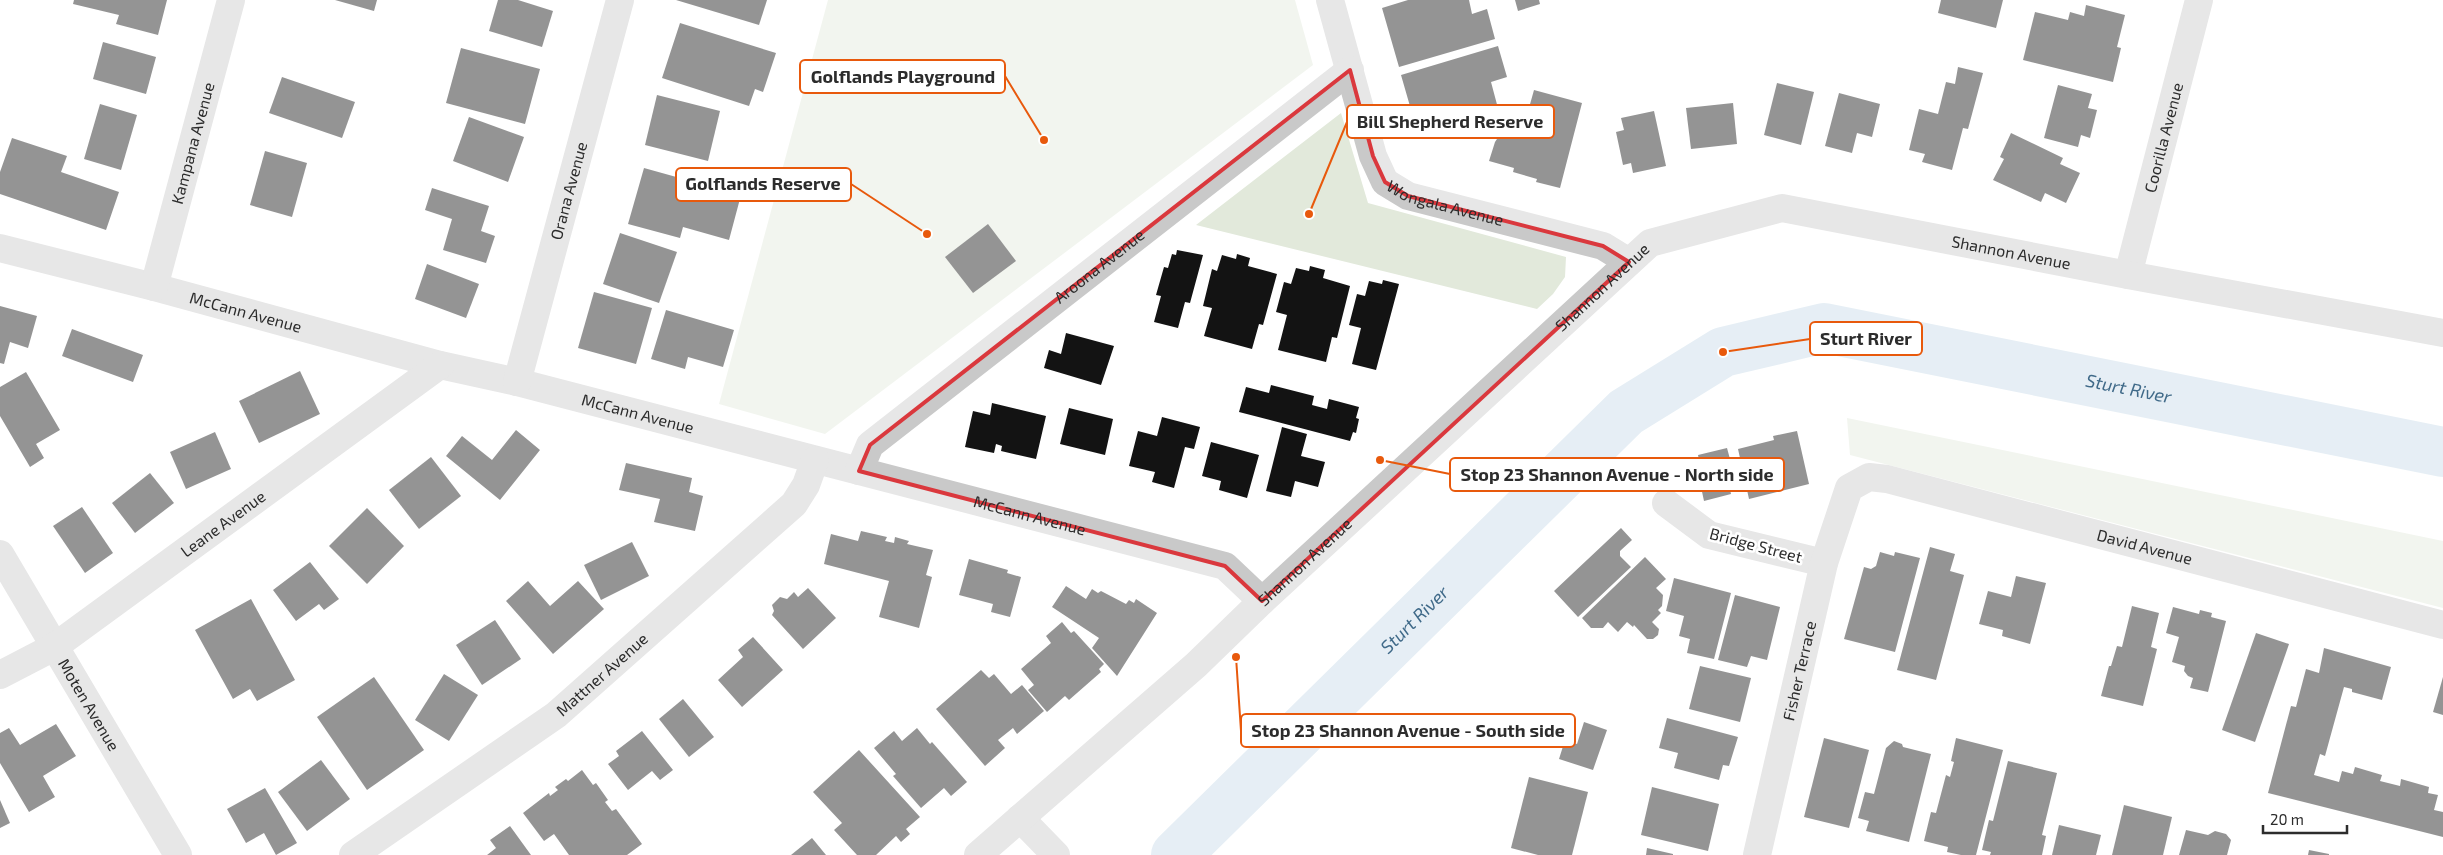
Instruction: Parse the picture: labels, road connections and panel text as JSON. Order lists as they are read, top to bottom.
{
  "streets": {
    "street": [
      "Coorilla Avenue",
      "Kampana Avenue",
      "Orana Avenue",
      "Wongala Avenue",
      "Shannon Avenue",
      "Aroona Avenue",
      "McCann Avenue",
      "Leane Avenue",
      "Bridge Street",
      "David Avenue",
      "Fisher Terrace",
      "Mattner Avenue",
      "Moten Avenue"
    ]
  },
  "crossings": [
    ["Coorilla Avenue", "Shannon Avenue"],
    ["Kampana Avenue", "McCann Avenue"],
    ["Orana Avenue", "McCann Avenue"],
    ["Wongala Avenue", "Shannon Avenue"],
    ["Wongala Avenue", "Aroona Avenue"],
    ["Shannon Avenue", "McCann Avenue"],
    ["Aroona Avenue", "McCann Avenue"],
    ["McCann Avenue", "Leane Avenue"],
    ["McCann Avenue", "Mattner Avenue"],
    ["Leane Avenue", "Moten Avenue"],
    ["Bridge Street", "Fisher Terrace"],
    ["David Avenue", "Fisher Terrace"]
  ],
  "water": ["Sturt River"],
  "places": [
    "Golflands Playground",
    "Bill Shepherd Reserve",
    "Golflands Reserve",
    "Sturt River",
    "Stop 23 Shannon Avenue - North side",
    "Stop 23 Shannon Avenue - South side"
  ],
  "scale_bar": "20 m"
}
